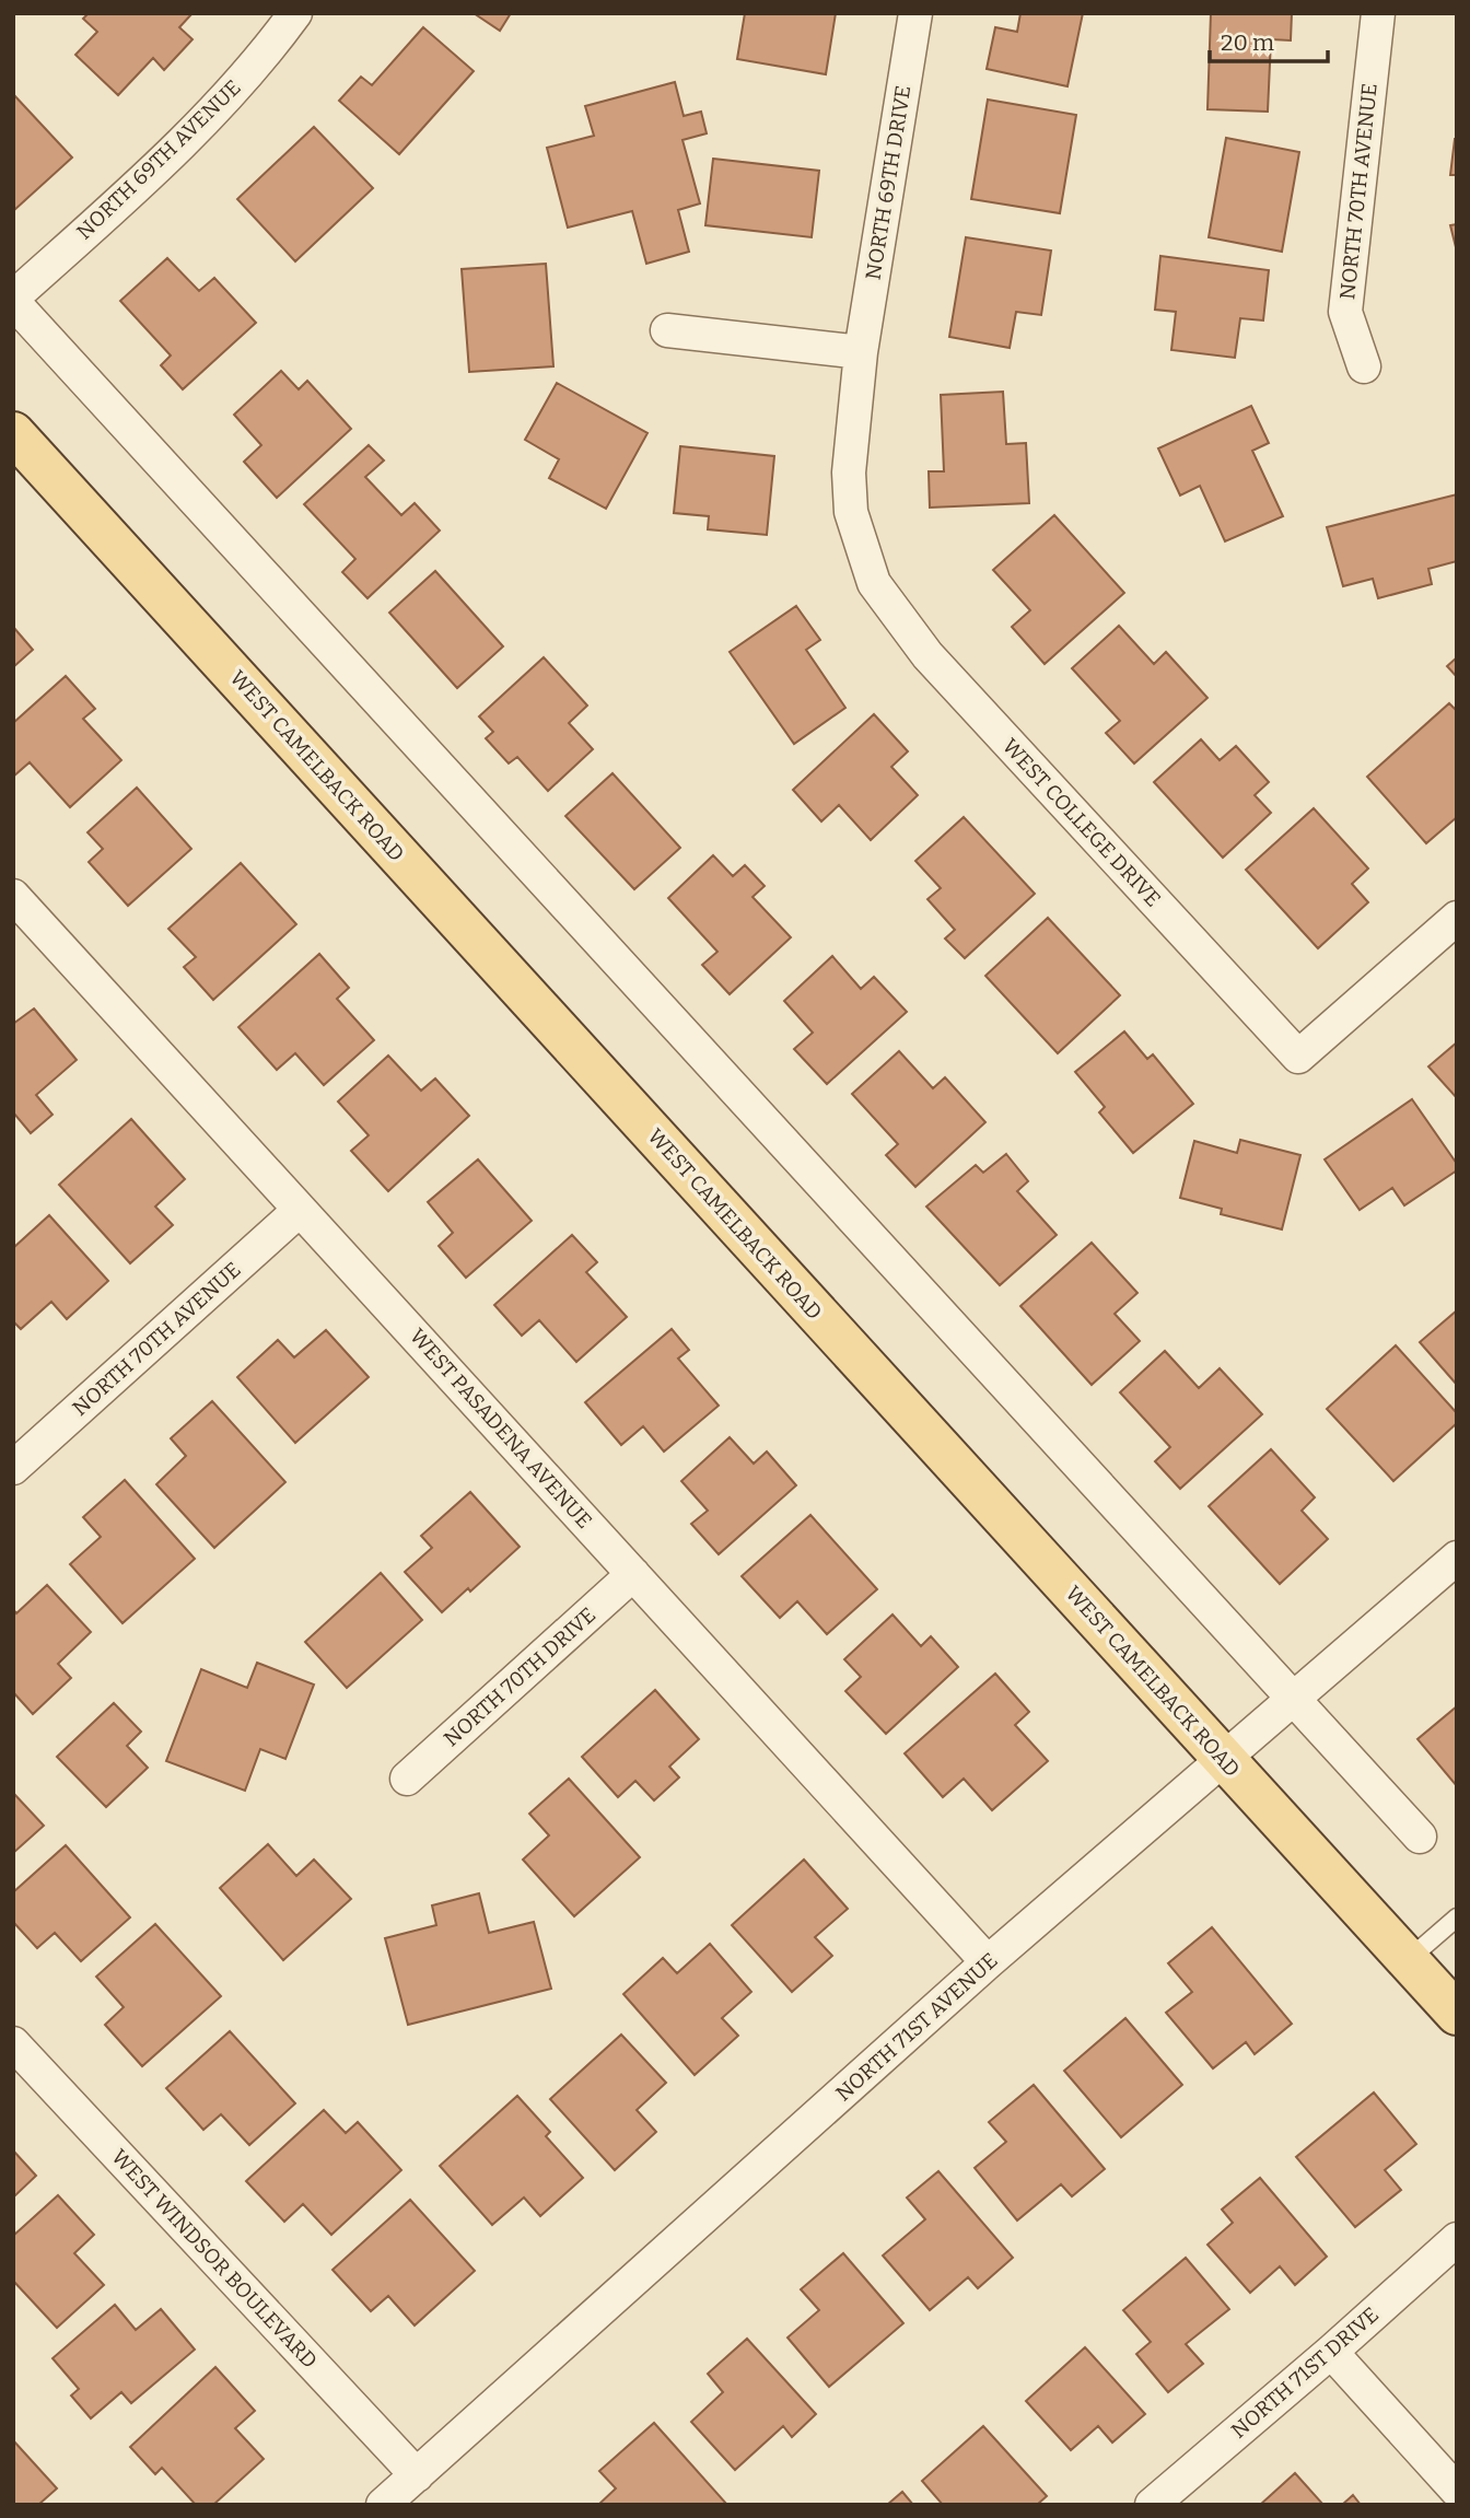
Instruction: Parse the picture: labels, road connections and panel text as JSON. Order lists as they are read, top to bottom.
{
  "streets": {
    "main road": ["WEST CAMELBACK ROAD"],
    "street": [
      "NORTH 69TH AVENUE",
      "NORTH 69TH DRIVE",
      "NORTH 70TH AVENUE",
      "WEST COLLEGE DRIVE",
      "WEST PASADENA AVENUE",
      "NORTH 70TH DRIVE",
      "NORTH 71ST AVENUE",
      "WEST WINDSOR BOULEVARD",
      "NORTH 71ST DRIVE"
    ]
  },
  "crossings": [
    ["NORTH 69TH DRIVE", "WEST COLLEGE DRIVE"],
    ["NORTH 70TH AVENUE", "WEST PASADENA AVENUE"],
    ["WEST CAMELBACK ROAD", "NORTH 71ST AVENUE"],
    ["WEST PASADENA AVENUE", "NORTH 70TH DRIVE"],
    ["WEST PASADENA AVENUE", "NORTH 71ST AVENUE"],
    ["NORTH 71ST AVENUE", "WEST WINDSOR BOULEVARD"]
  ],
  "scale_bar": "20 m"
}
